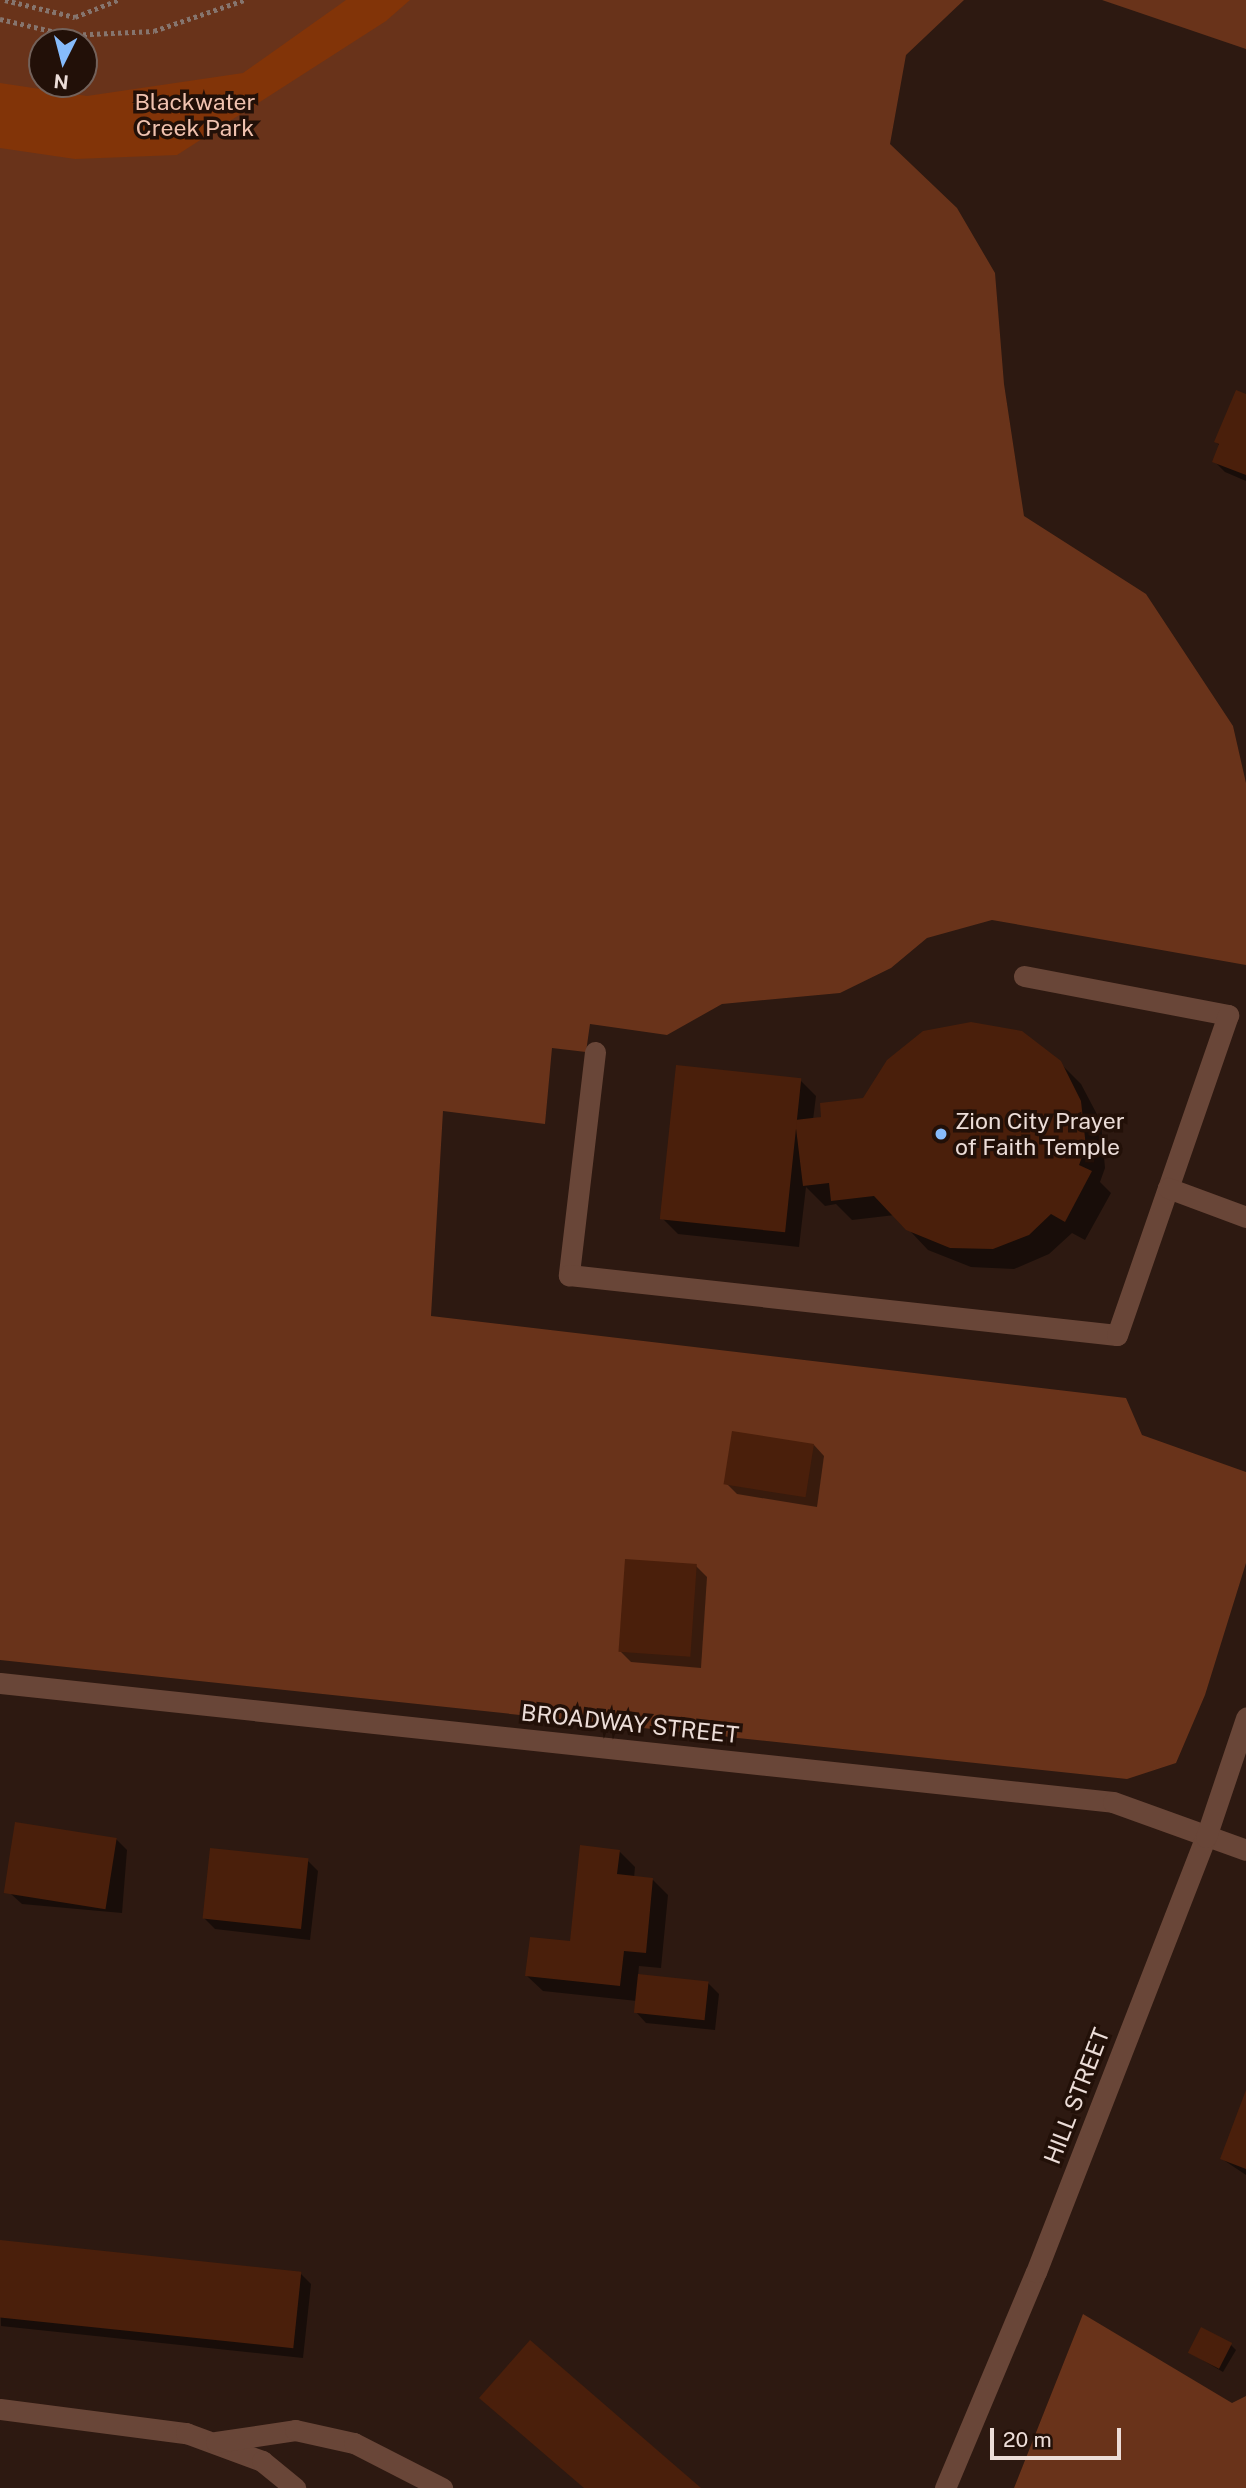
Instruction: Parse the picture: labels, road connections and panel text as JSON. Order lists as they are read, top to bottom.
{
  "streets": {
    "street": ["BROADWAY STREET", "HILL STREET"]
  },
  "crossings": [
    ["BROADWAY STREET", "HILL STREET"]
  ],
  "parks": ["Blackwater Creek Park"],
  "places": ["Zion City Prayer of Faith Temple"],
  "scale_bar": "20 m",
  "north": "bottom"
}
